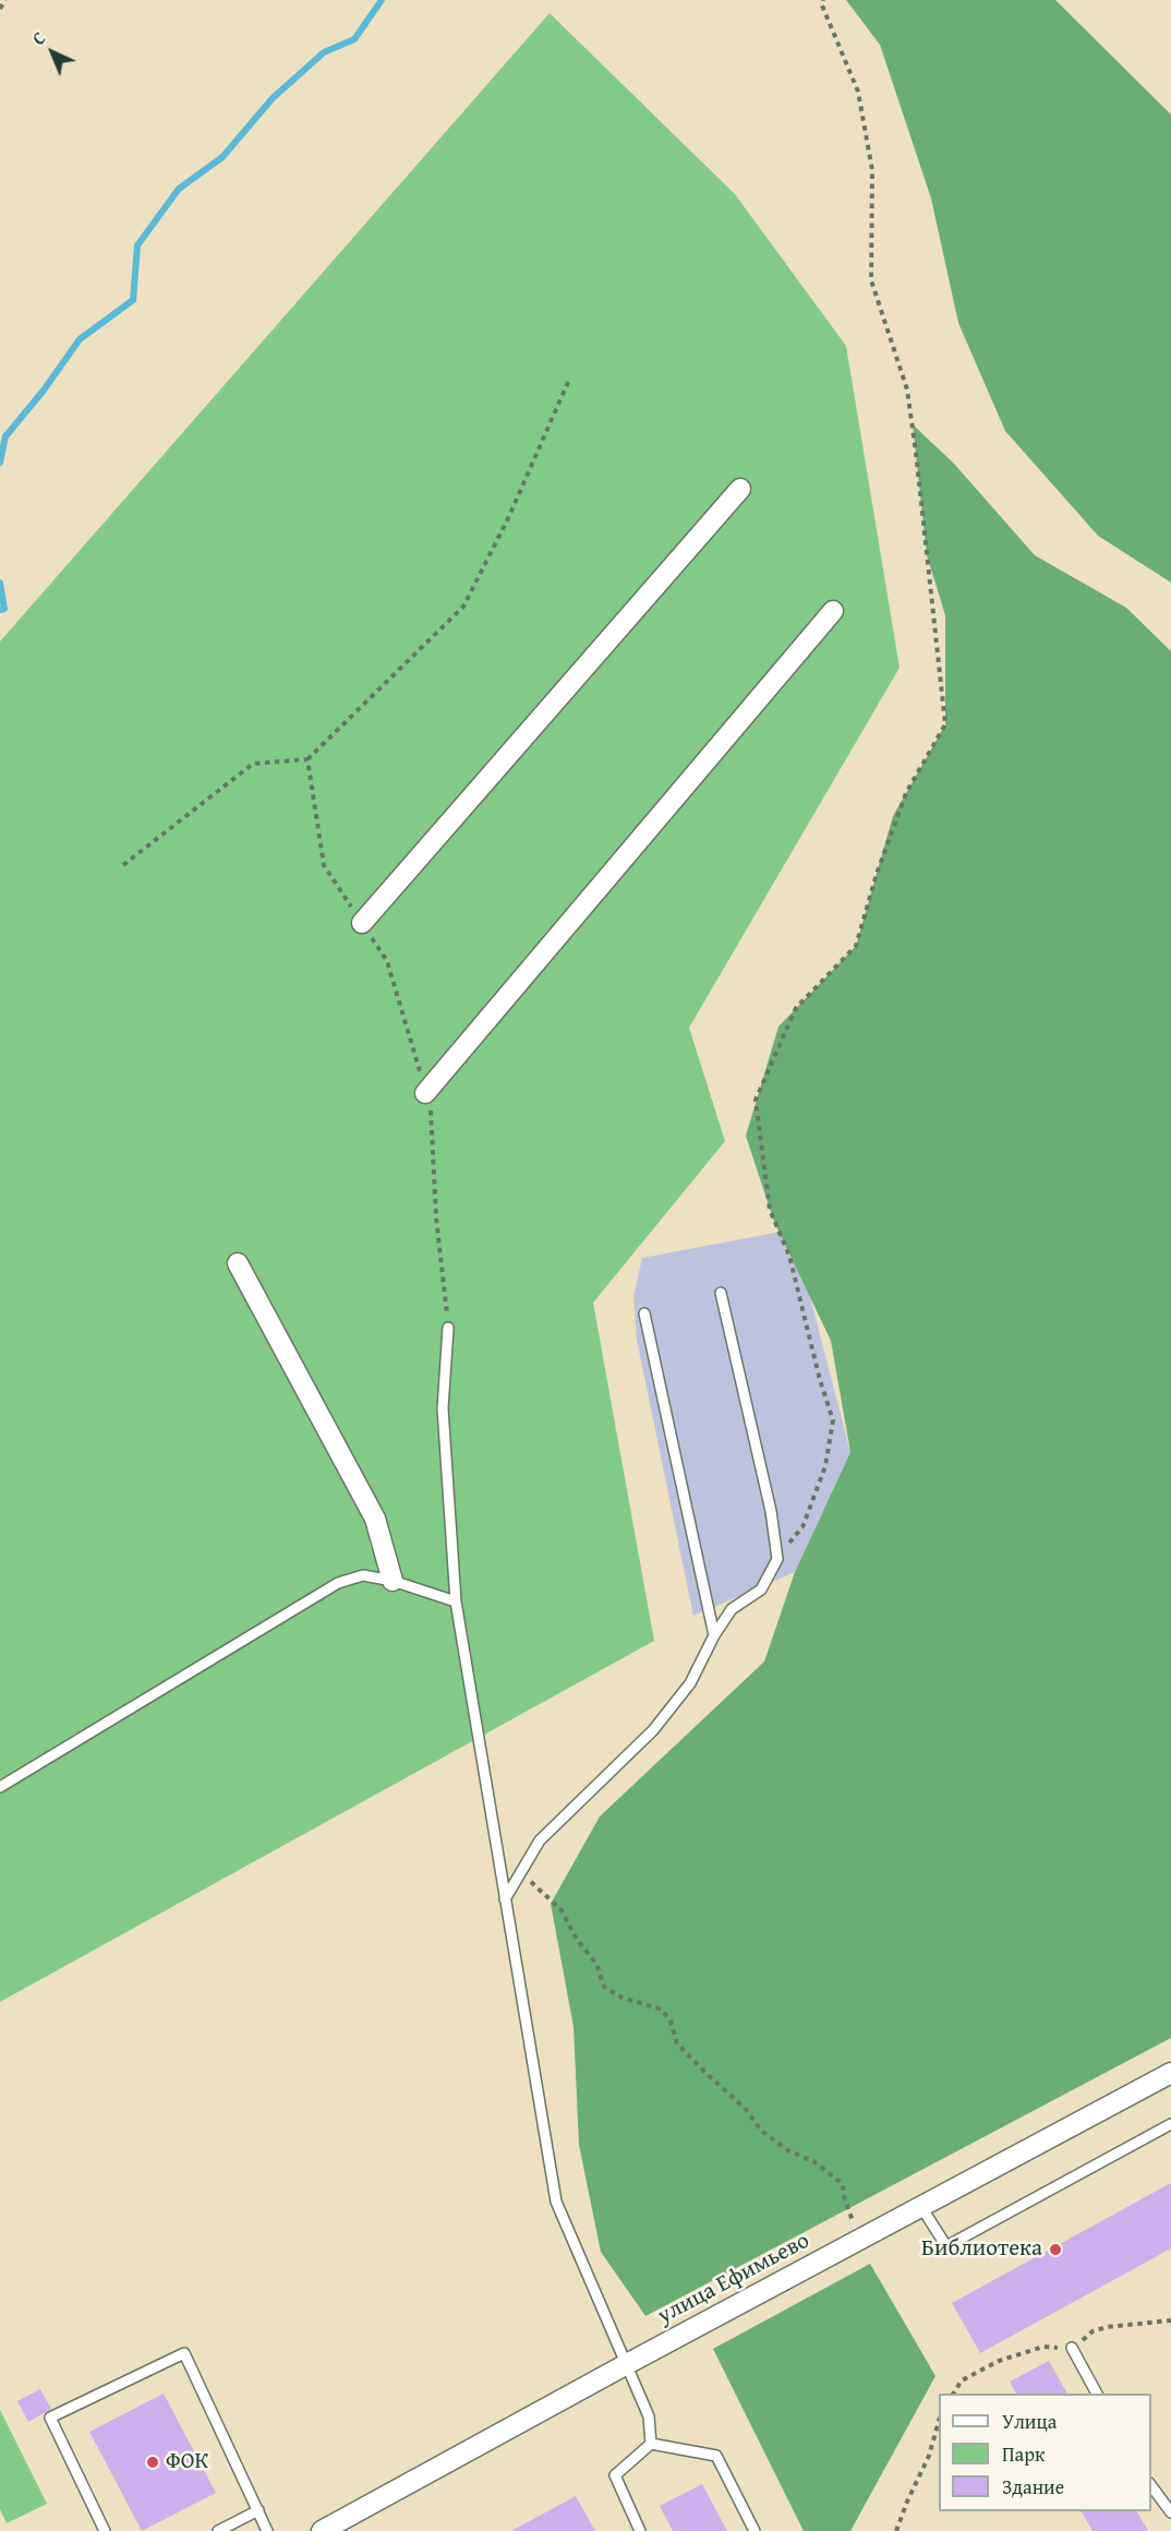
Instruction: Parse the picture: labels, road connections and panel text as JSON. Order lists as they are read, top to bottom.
{
  "streets": {
    "street": ["улица Ефимьево"]
  },
  "places": ["Библиотека", "ФОК"],
  "legend": ["Улица", "Парк", "Здание"],
  "north": "top left"
}
